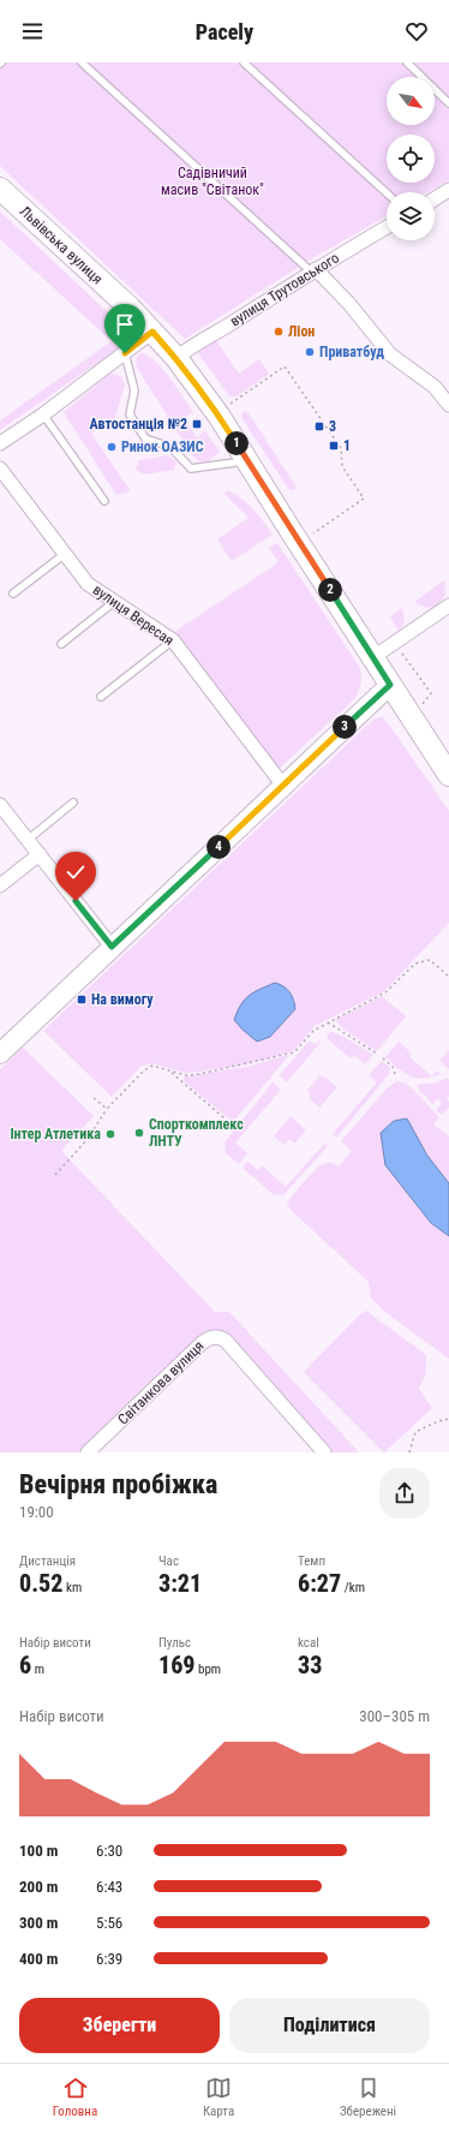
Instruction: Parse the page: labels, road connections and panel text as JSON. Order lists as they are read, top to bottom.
{
  "streets": {
    "main road": ["Львівська вулиця"],
    "street": ["вулиця Трутовського", "вулиця Вересая", "Світанкова вулиця"]
  },
  "crossings": [
    ["Львівська вулиця", "вулиця Трутовського"]
  ],
  "parks": ["Садівничий масив \"Світанок\""],
  "places": {
    "other": [
      "Ліон",
      "Приватбуд",
      "Ринок ОАЗИС",
      "Спорткомплекс ЛНТУ",
      "Інтер Атлетика"
    ],
    "transit": [
      "Автостанція №2",
      "3",
      "1",
      "На вимогу"
    ]
  },
  "north": "bottom right",
  "page": {
    "header": "Pacely",
    "pins": [
      "1",
      "2",
      "3",
      "4"
    ],
    "heading": ["Вечірня пробіжка", "19:00"],
    "stats": [
      ["Дистанція", "0.52 km"],
      ["Час", "3:21"],
      ["Темп", "6:27 /km"],
      ["Набір висоти", "6 m"],
      ["Пульс", "169 bpm"],
      ["kcal", "33"]
    ],
    "chart": ["Набір висоти", "300–305 m"],
    "list": [
      {
        "name": "100 m",
        "note": "6:30"
      },
      {
        "name": "200 m",
        "note": "6:43"
      },
      {
        "name": "300 m",
        "note": "5:56"
      },
      {
        "name": "400 m",
        "note": "6:39"
      }
    ],
    "buttons": ["Зберегти", "Поділитися"],
    "tabs": ["Головна", "Карта", "Збережені"]
  }
}
